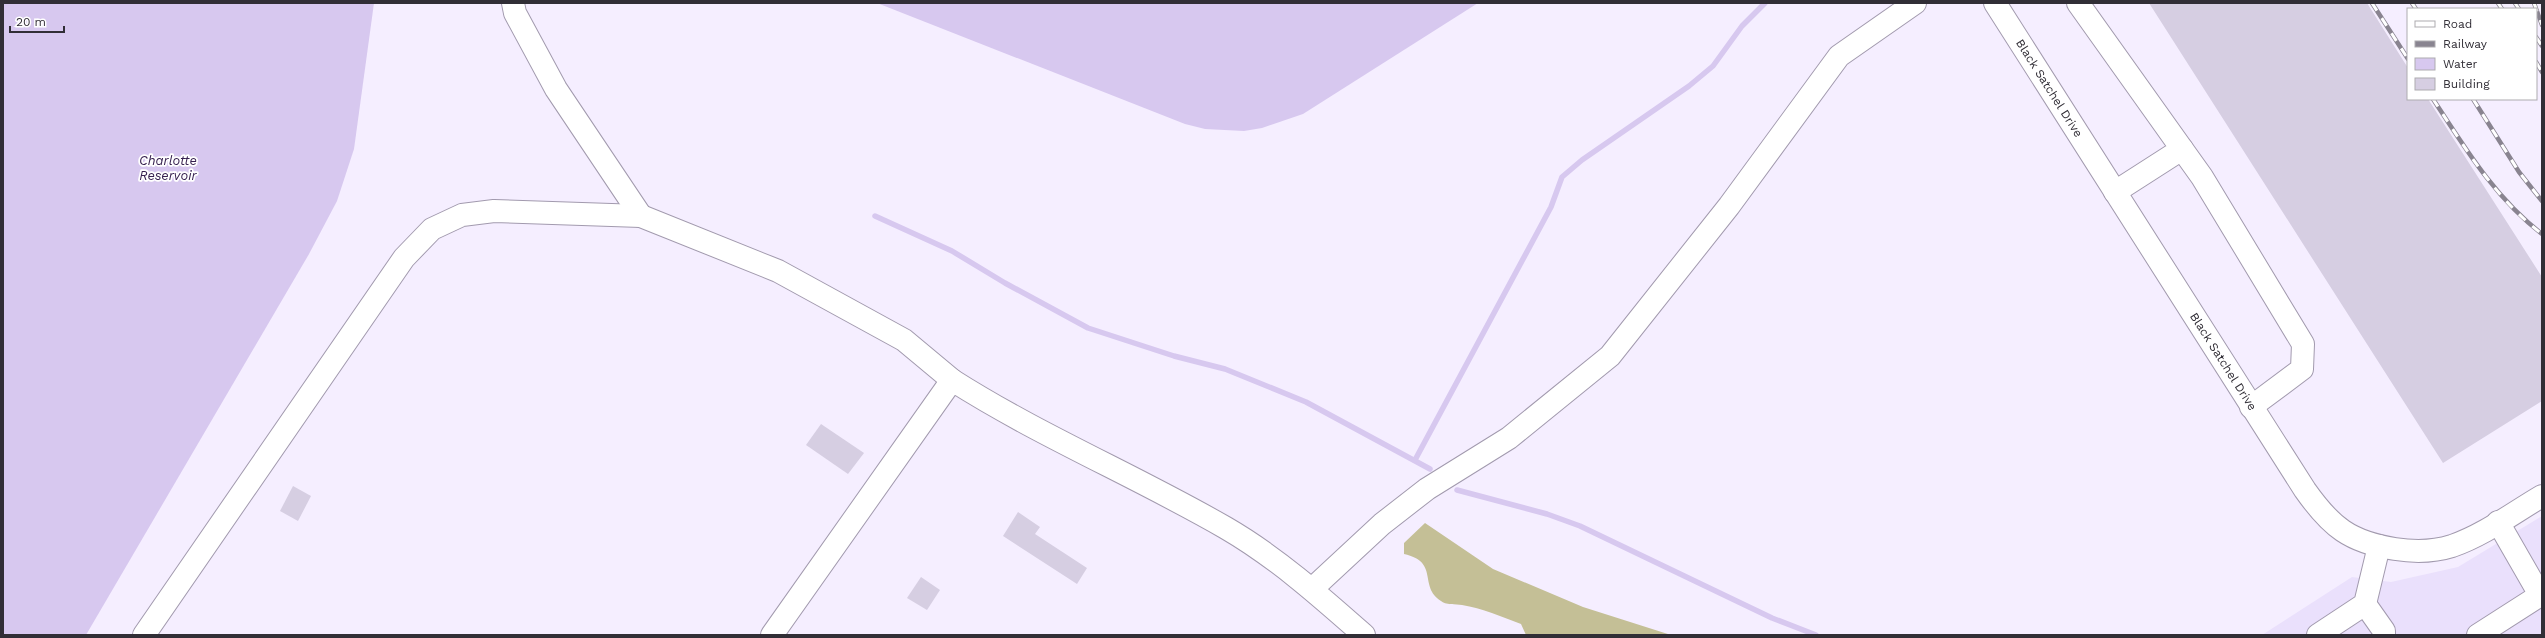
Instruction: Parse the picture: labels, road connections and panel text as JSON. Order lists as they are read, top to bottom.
{
  "streets": {
    "street": ["Black Satchel Drive"]
  },
  "water": ["Charlotte Reservoir"],
  "legend": [
    "Road",
    "Railway",
    "Water",
    "Building"
  ],
  "scale_bar": "20 m"
}
